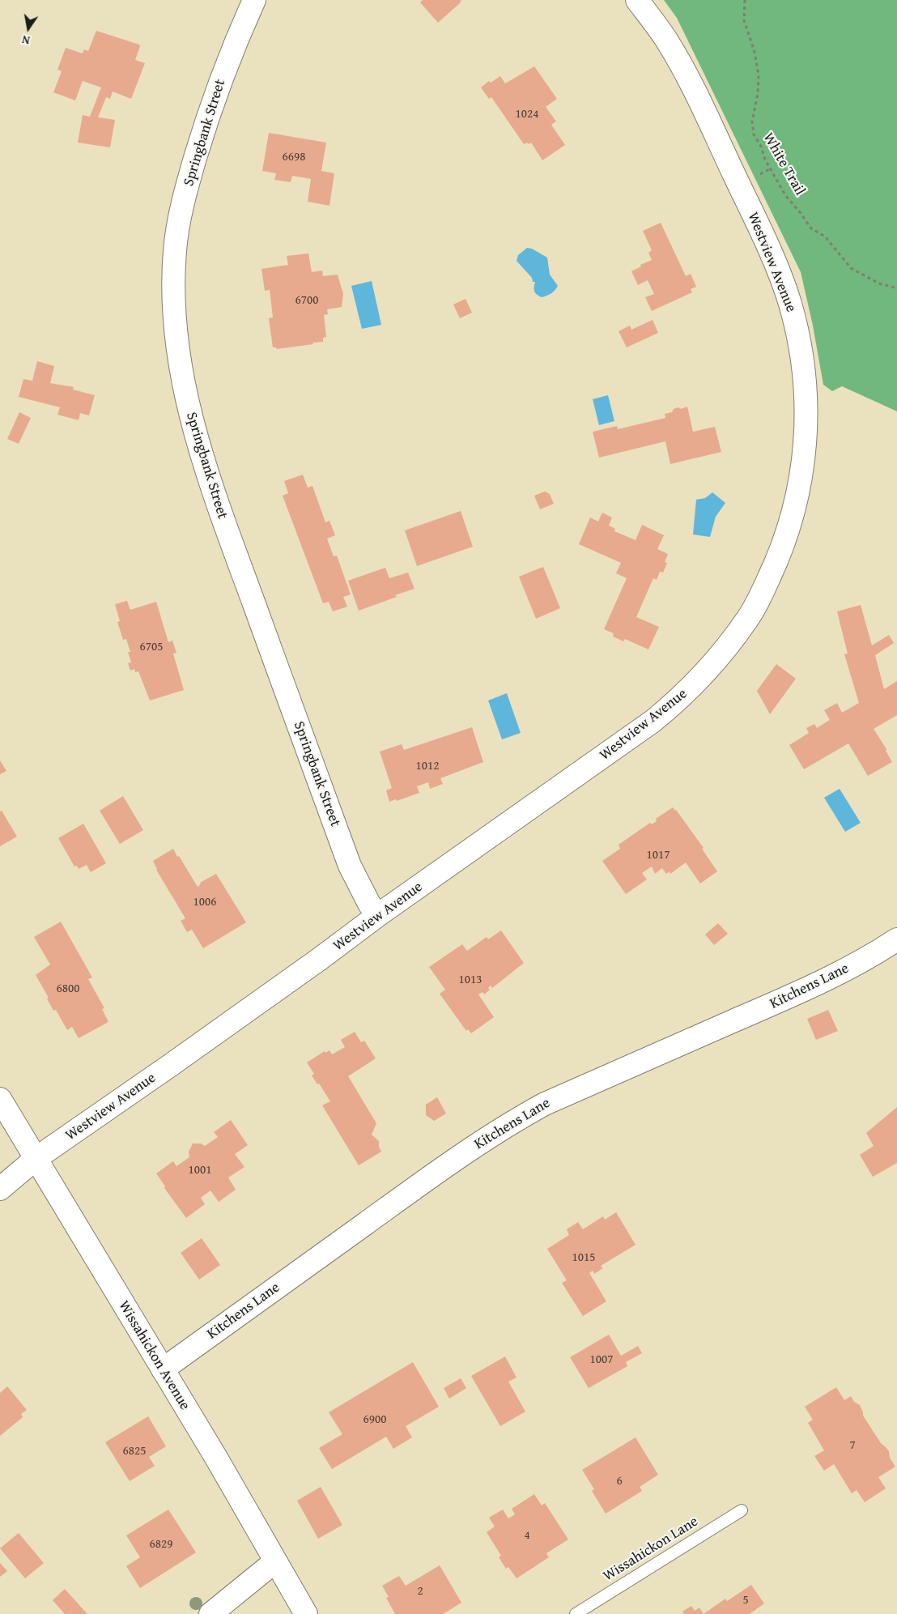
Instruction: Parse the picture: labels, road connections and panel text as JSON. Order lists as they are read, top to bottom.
{
  "streets": {
    "street": [
      "Springbank Street",
      "Westview Avenue",
      "Kitchens Lane",
      "Wissahickon Avenue"
    ],
    "lane": ["Wissahickon Lane"],
    "path": ["White Trail"]
  },
  "crossings": [
    ["Springbank Street", "Westview Avenue"],
    ["Westview Avenue", "Wissahickon Avenue"],
    ["Kitchens Lane", "Wissahickon Avenue"]
  ],
  "house_numbers": [
    "1024",
    "6698",
    "6700",
    "6705",
    "1012",
    "1017",
    "1006",
    "1013",
    "6800",
    "1001",
    "1015",
    "1007",
    "6900",
    "7",
    "6825",
    "6",
    "4",
    "6829",
    "2",
    "5"
  ],
  "north": "bottom"
}
